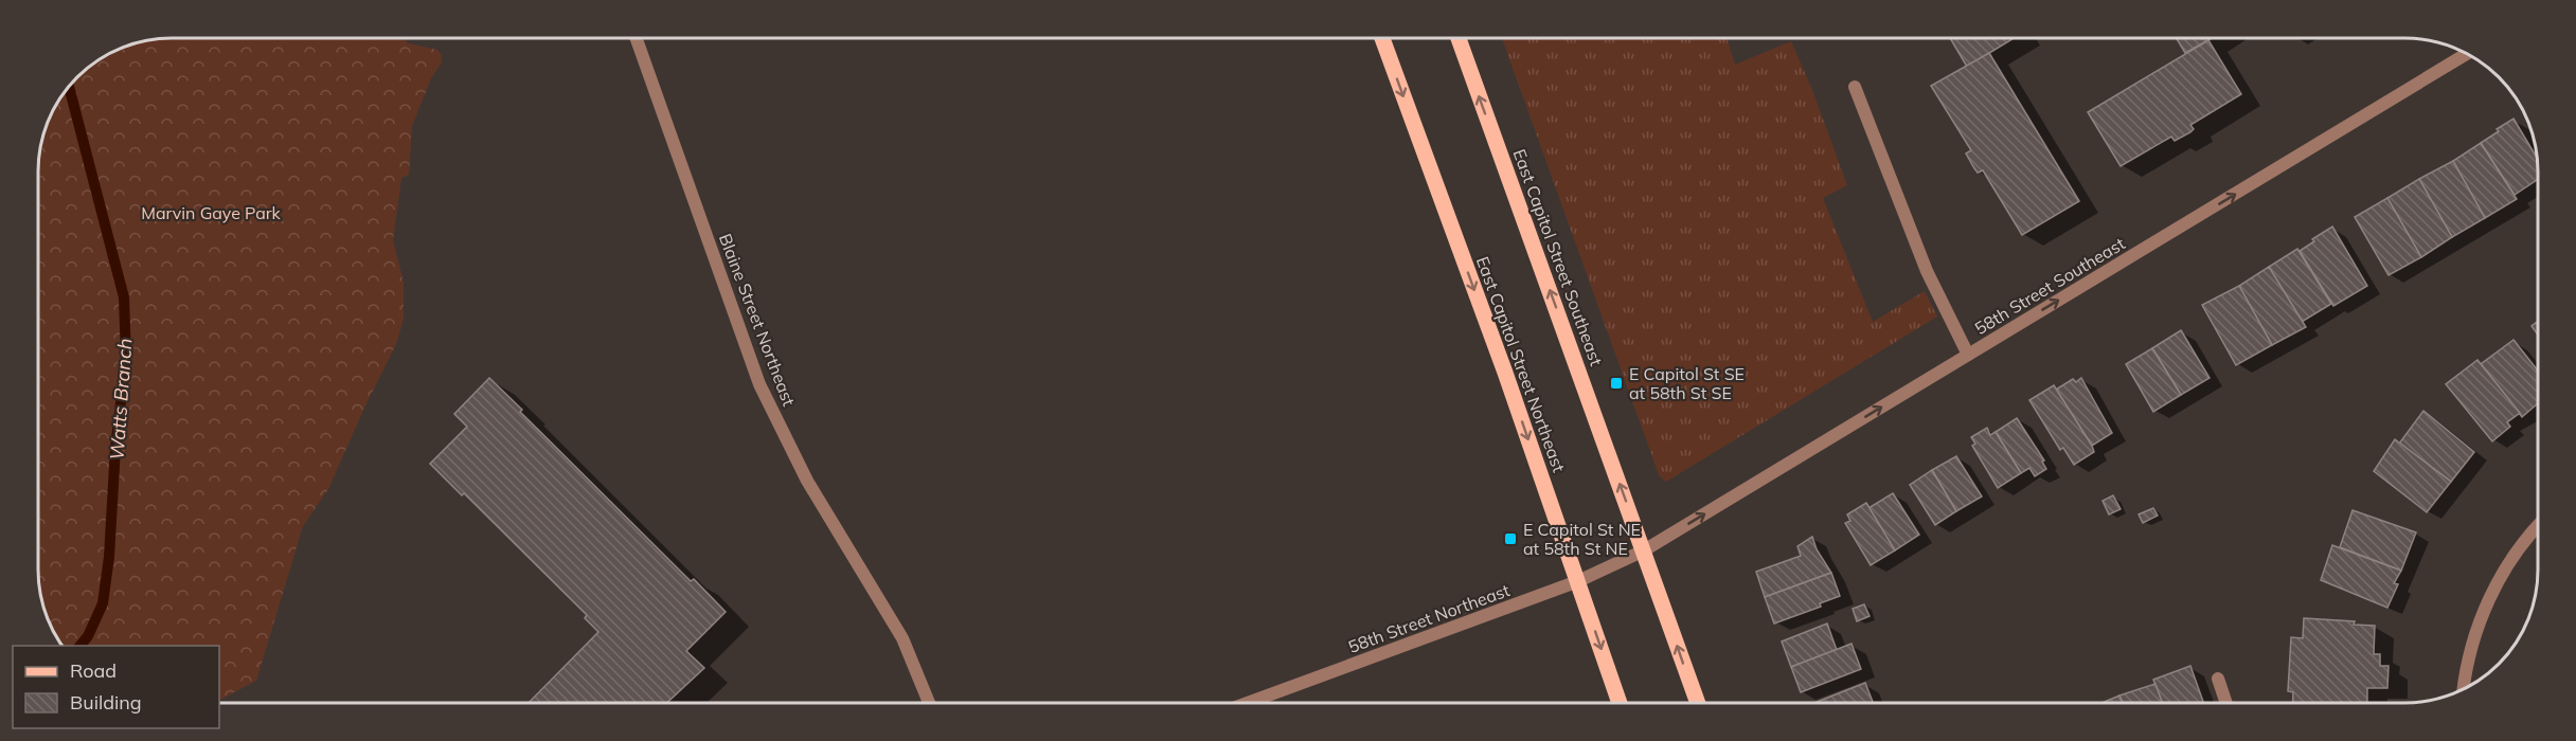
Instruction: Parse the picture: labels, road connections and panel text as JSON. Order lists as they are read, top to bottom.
{
  "streets": {
    "main road": ["East Capitol Street Southeast", "East Capitol Street Northeast"],
    "street": ["58th Street Southeast", "Blaine Street Northeast", "58th Street Northeast"]
  },
  "crossings": [
    ["East Capitol Street Southeast", "58th Street Southeast"],
    ["East Capitol Street Southeast", "58th Street Northeast"],
    ["58th Street Southeast", "58th Street Northeast"],
    ["East Capitol Street Northeast", "58th Street Northeast"]
  ],
  "one_way": ["East Capitol Street Southeast", "58th Street Southeast", "East Capitol Street Northeast"],
  "water": ["Watts Branch"],
  "parks": ["Marvin Gaye Park"],
  "places": {
    "transit": ["E Capitol St SE at 58th St SE", "E Capitol St NE at 58th St NE"]
  },
  "legend": ["Road", "Building"]
}
